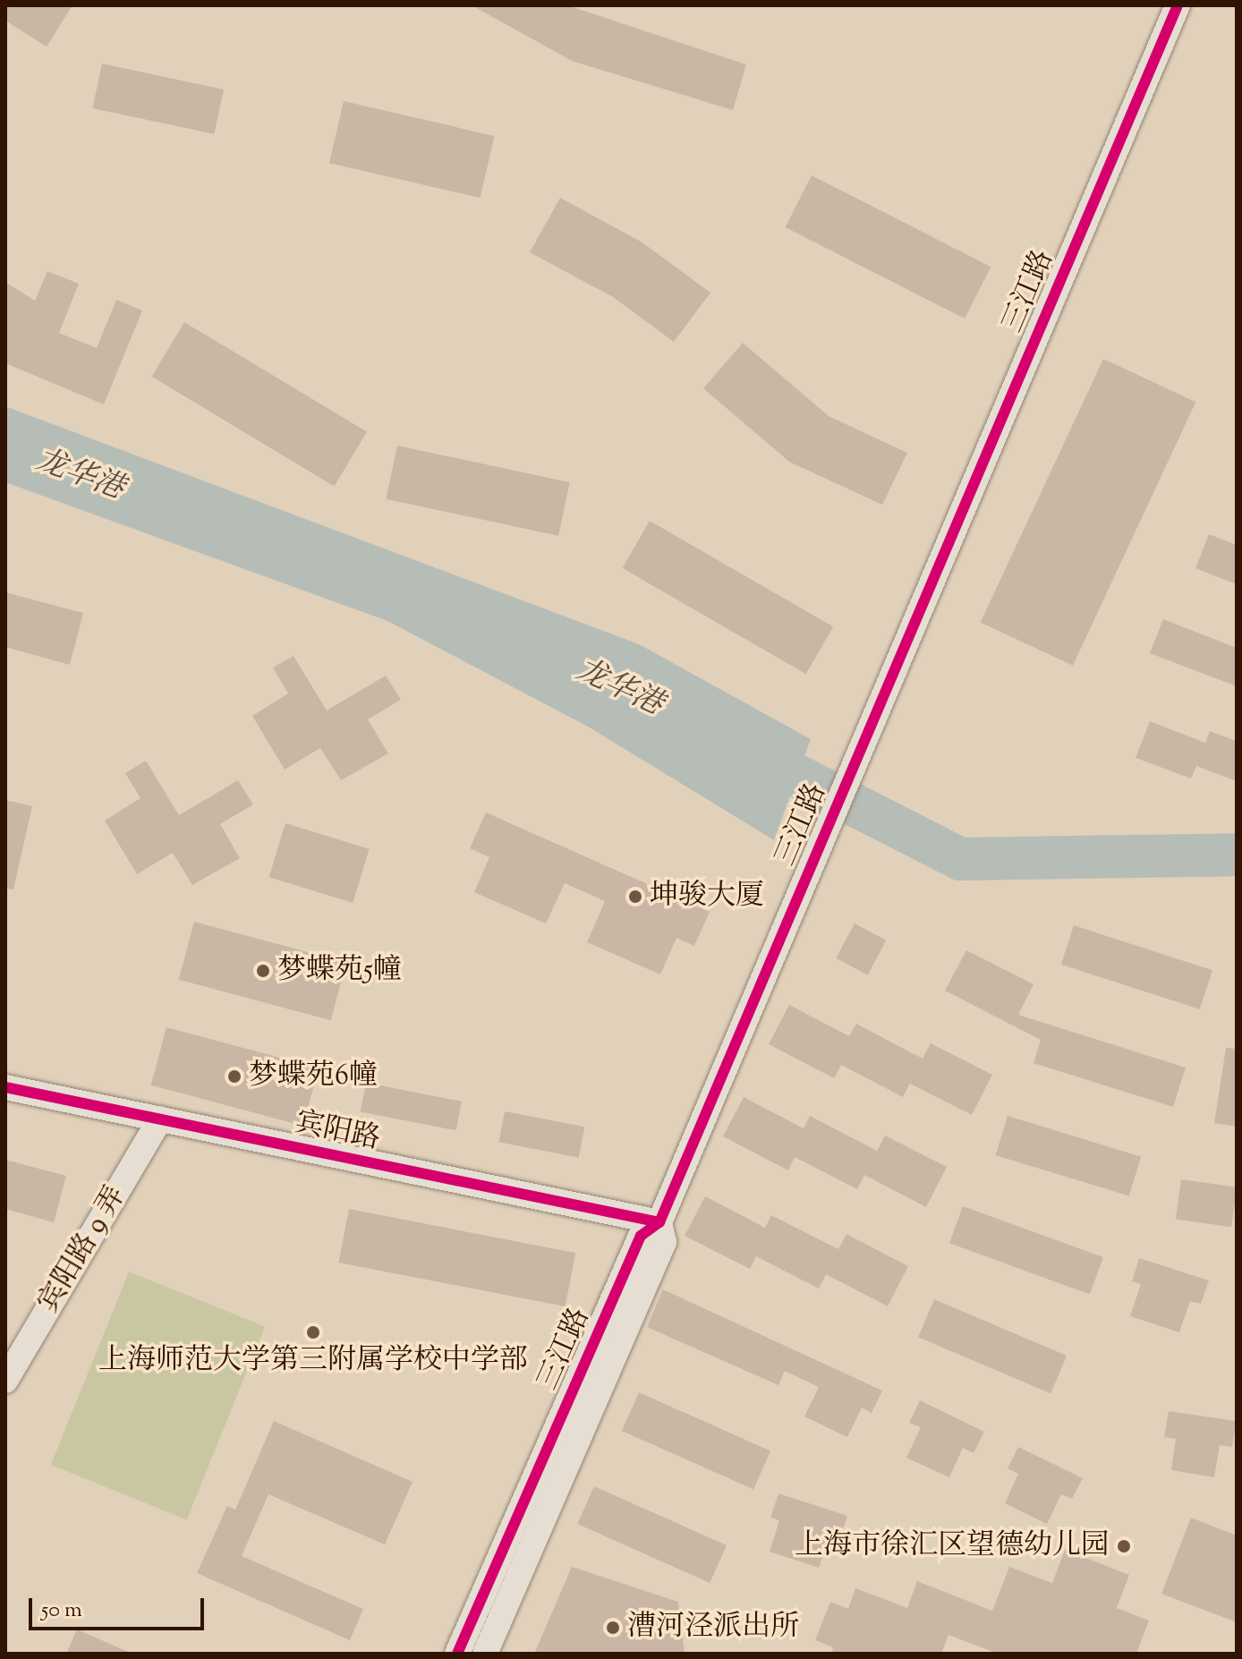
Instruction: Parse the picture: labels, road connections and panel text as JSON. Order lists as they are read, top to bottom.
{
  "streets": {
    "street": ["三江路", "宾阳路", "宾阳路 9 弄"]
  },
  "crossings": [
    ["三江路", "宾阳路"],
    ["宾阳路", "宾阳路 9 弄"]
  ],
  "water": ["龙华港"],
  "places": [
    "坤骏大厦",
    "梦蝶苑5幢",
    "梦蝶苑6幢",
    "上海师范大学第三附属学校中学部",
    "上海市徐汇区望德幼儿园",
    "漕河泾派出所"
  ],
  "scale_bar": "50 m"
}
